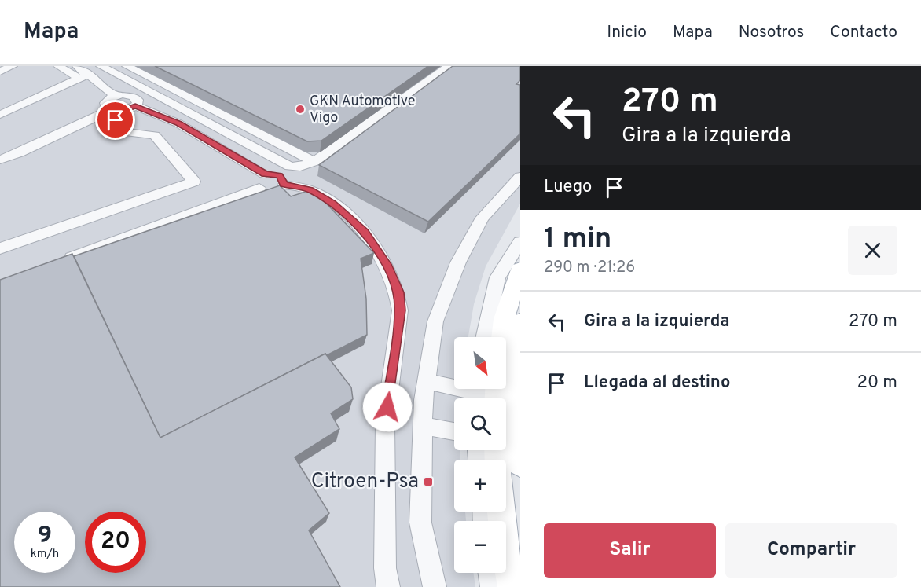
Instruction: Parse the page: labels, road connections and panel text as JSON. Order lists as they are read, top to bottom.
{
  "places": {
    "other": ["GKN Automotive Vigo"],
    "transit": ["Citroen-Psa"]
  },
  "north": "bottom right",
  "page": {
    "header": "Mapa",
    "nav": [
      "Inicio",
      "Mapa",
      "Nosotros",
      "Contacto"
    ],
    "turn": ["270 m", "Gira a la izquierda"],
    "then": "Luego",
    "heading": ["1 min", "290 m · 21:26"],
    "list": [
      {
        "name": "Gira a la izquierda",
        "value": "270 m"
      },
      {
        "name": "Llegada al destino",
        "value": "20 m"
      }
    ],
    "map_buttons": ["+", "−"],
    "speed": "9 km/h",
    "limit": "20",
    "buttons": ["Salir", "Compartir"]
  }
}
